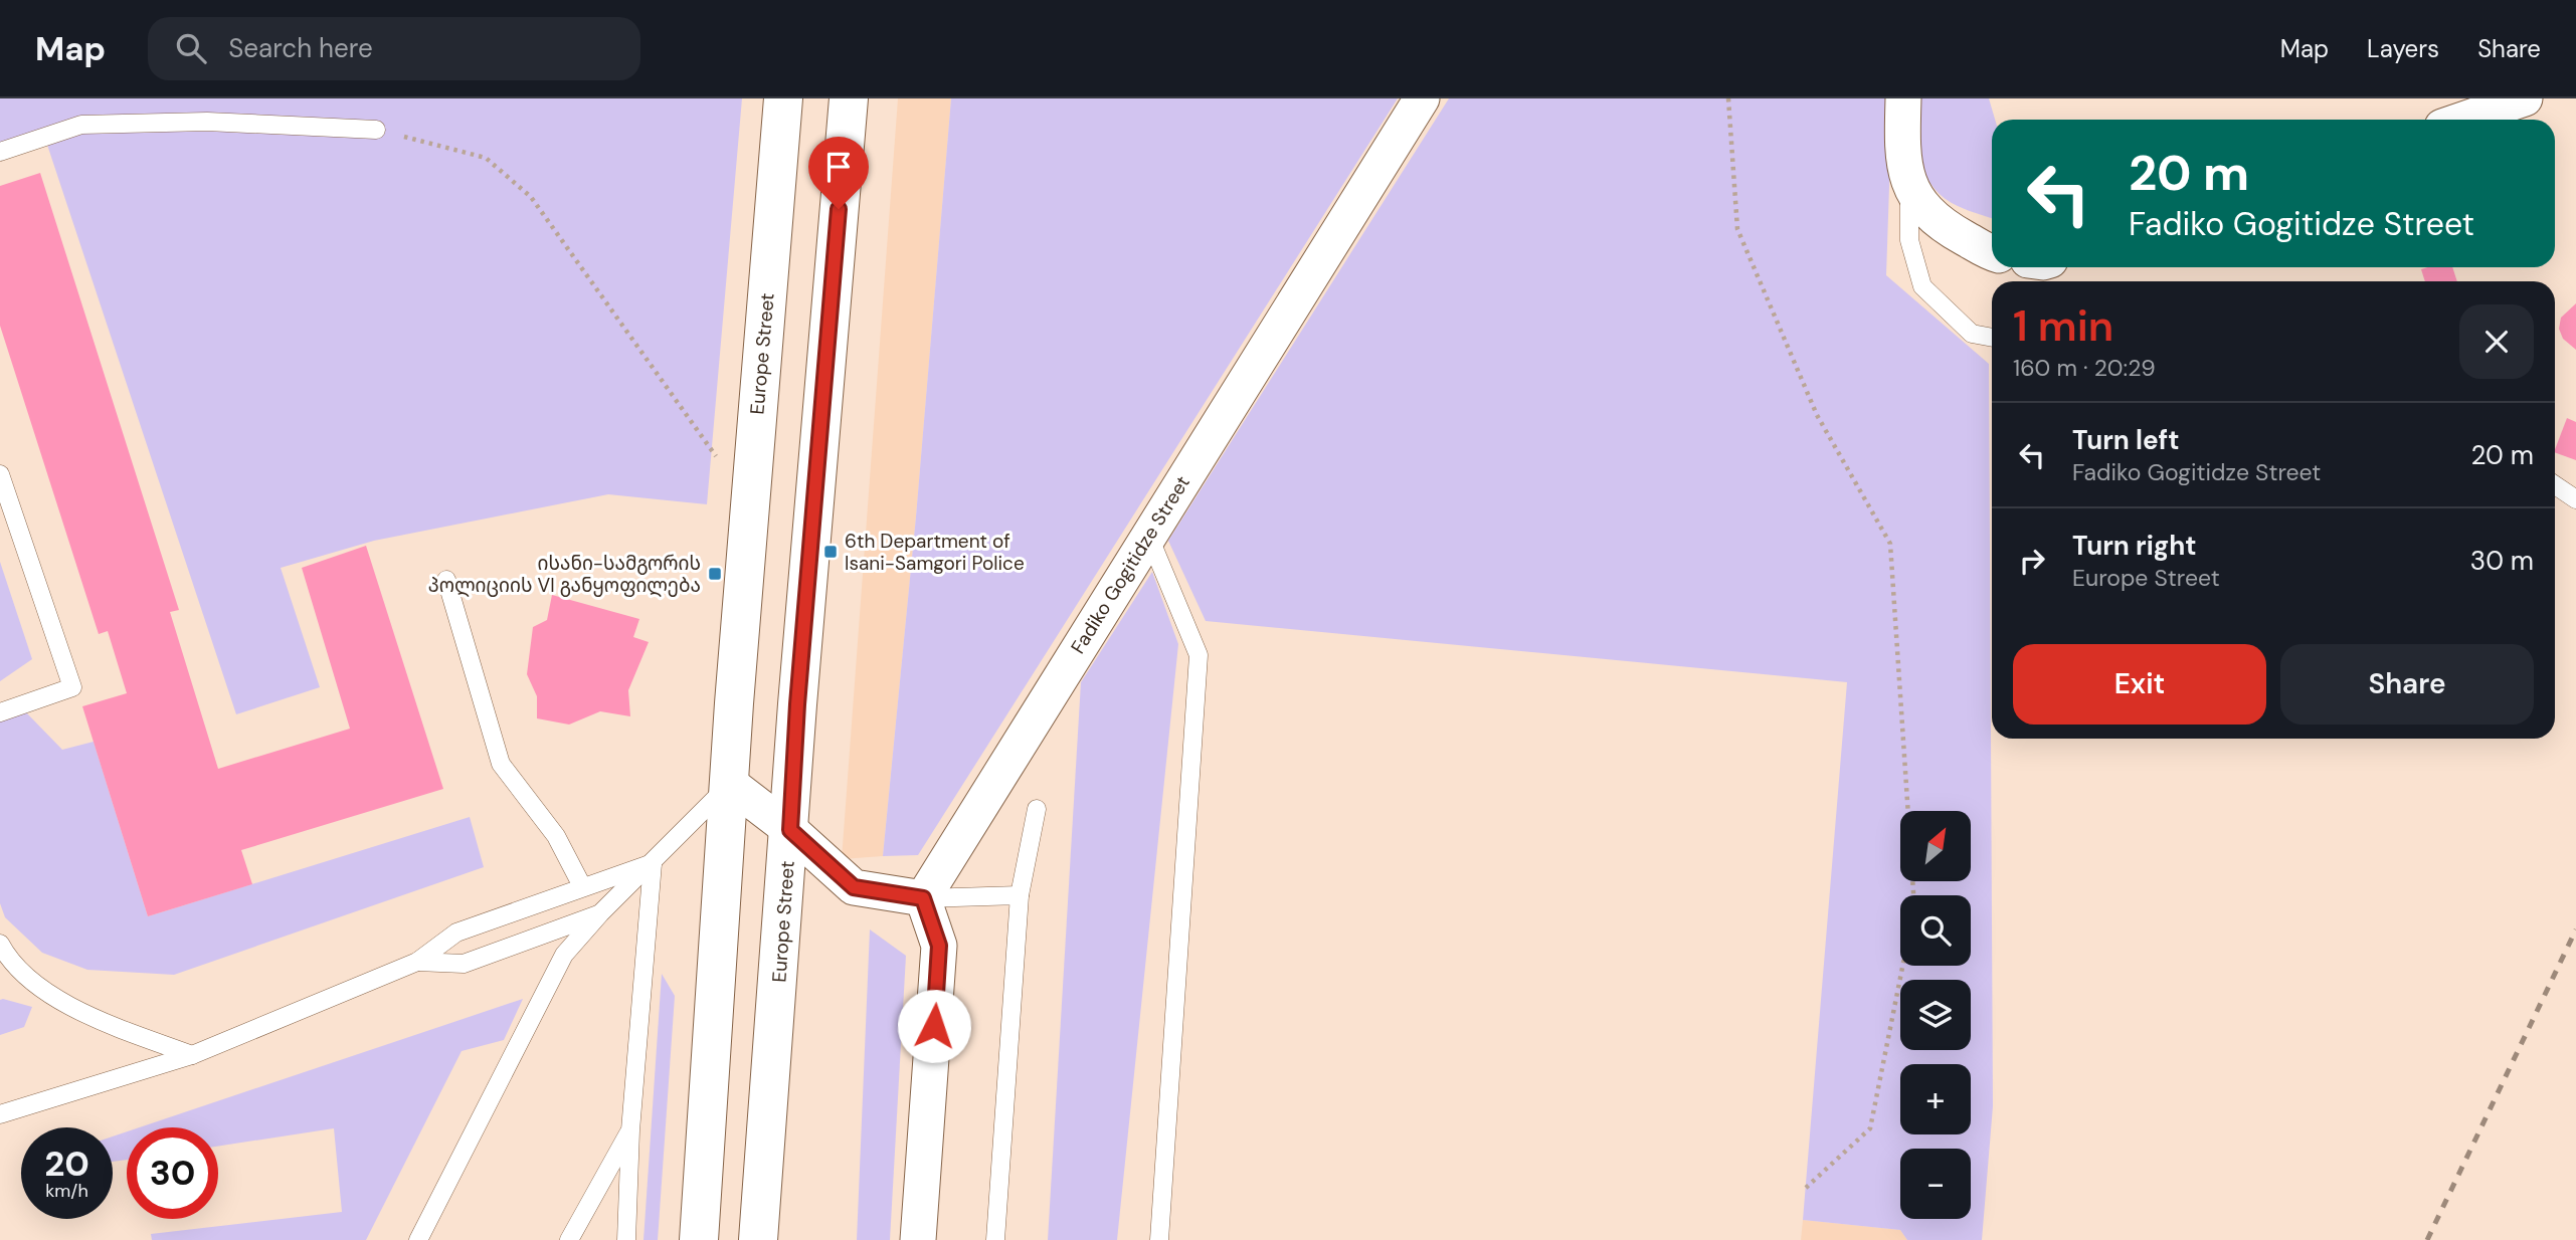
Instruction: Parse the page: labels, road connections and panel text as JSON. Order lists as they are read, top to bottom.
{
  "streets": {
    "main road": ["Europe Street"],
    "street": ["Fadiko Gogitidze Street"]
  },
  "places": {
    "transit": ["6th Department of Isani-Samgori Police", "ისანი-სამგორის პოლიციის VI განყოფილება"]
  },
  "north": "top right",
  "page": {
    "header": "Map",
    "search": "Search here",
    "nav": ["Map", "Layers", "Share"],
    "turn": ["20 m", "Fadiko Gogitidze Street"],
    "heading": ["1 min", "160 m · 20:29"],
    "list": [
      {
        "name": "Turn left",
        "note": "Fadiko Gogitidze Street",
        "value": "20 m"
      },
      {
        "name": "Turn right",
        "note": "Europe Street",
        "value": "30 m"
      }
    ],
    "buttons": ["Exit", "Share"],
    "map_buttons": ["+", "−"],
    "speed": "20 km/h",
    "limit": "30"
  }
}
